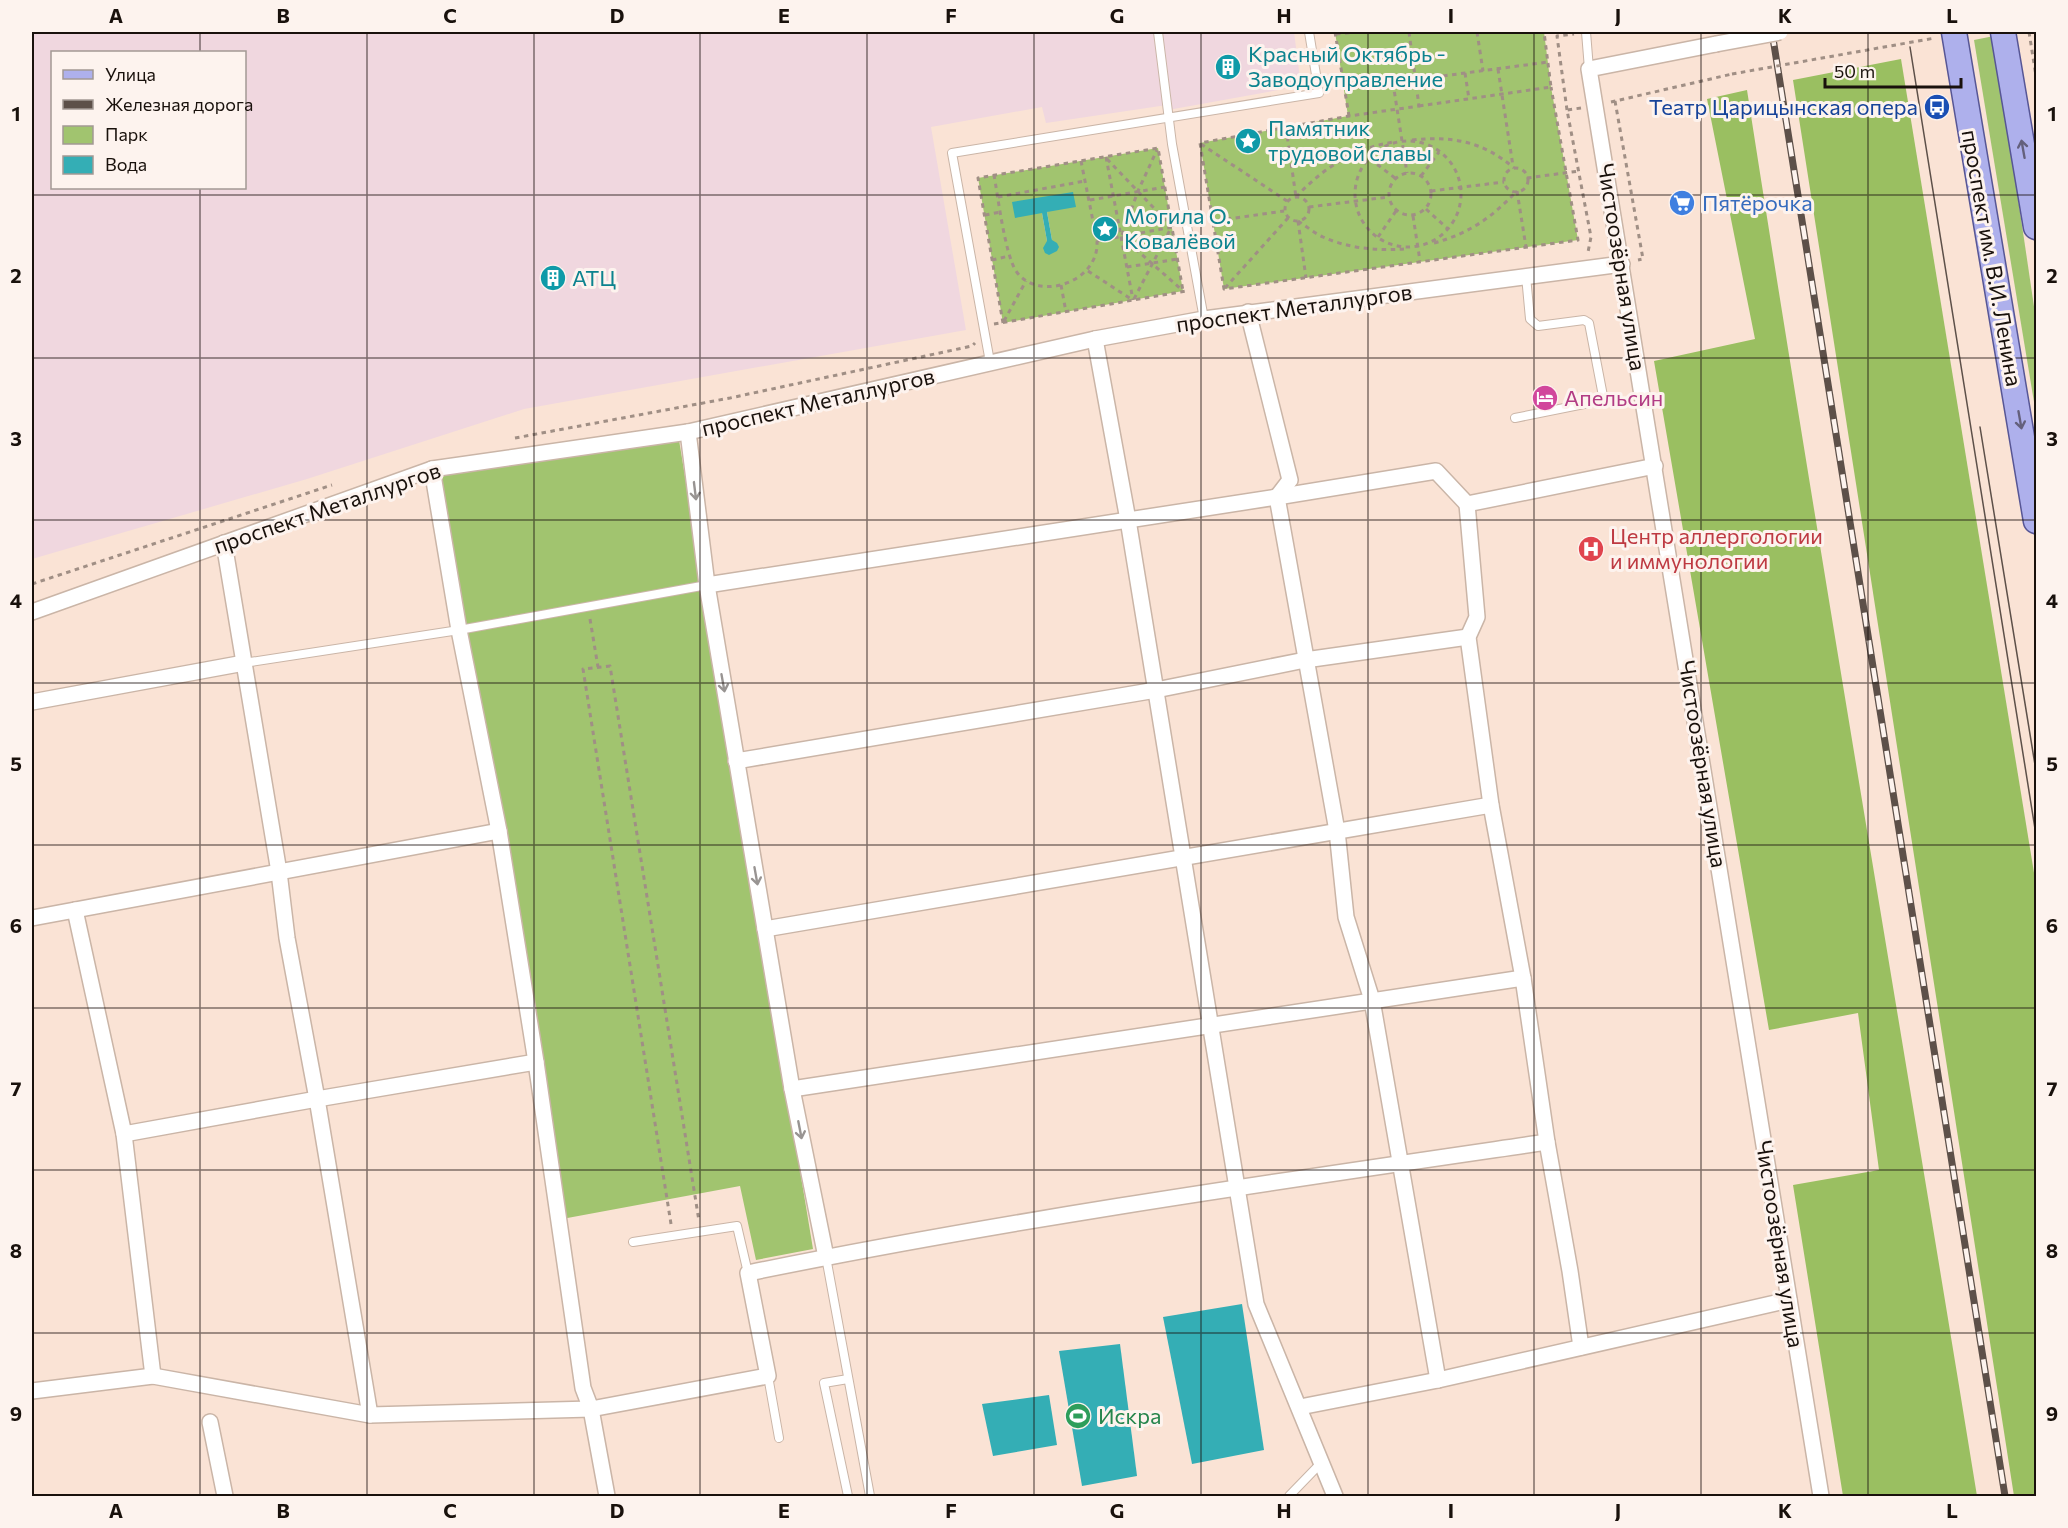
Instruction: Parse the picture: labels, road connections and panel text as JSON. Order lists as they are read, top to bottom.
{
  "streets": {
    "main road": ["проспект им. В.И. Ленина"],
    "street": ["Чистоозёрная улица", "проспект Металлургов"]
  },
  "crossings": [
    ["Чистоозёрная улица", "проспект Металлургов"]
  ],
  "places": {
    "building": ["Красный Октябрь - Заводоуправление", "АТЦ"],
    "bus stop": ["Театр Царицынская опера"],
    "place": ["Памятник трудовой славы", "Могила О. Ковалёвой"],
    "supermarket": ["Пятёрочка"],
    "hotel": ["Апельсин"],
    "hospital": ["Центр аллергологии и иммунологии"],
    "sports": ["Искра"]
  },
  "legend": [
    "Улица",
    "Железная дорога",
    "Парк",
    "Вода"
  ],
  "scale_bar": "50 m",
  "grid": {
    "columns": [
      "A",
      "B",
      "C",
      "D",
      "E",
      "F",
      "G",
      "H",
      "I",
      "J",
      "K",
      "L"
    ],
    "rows": [
      "1",
      "2",
      "3",
      "4",
      "5",
      "6",
      "7",
      "8",
      "9"
    ]
  }
}
